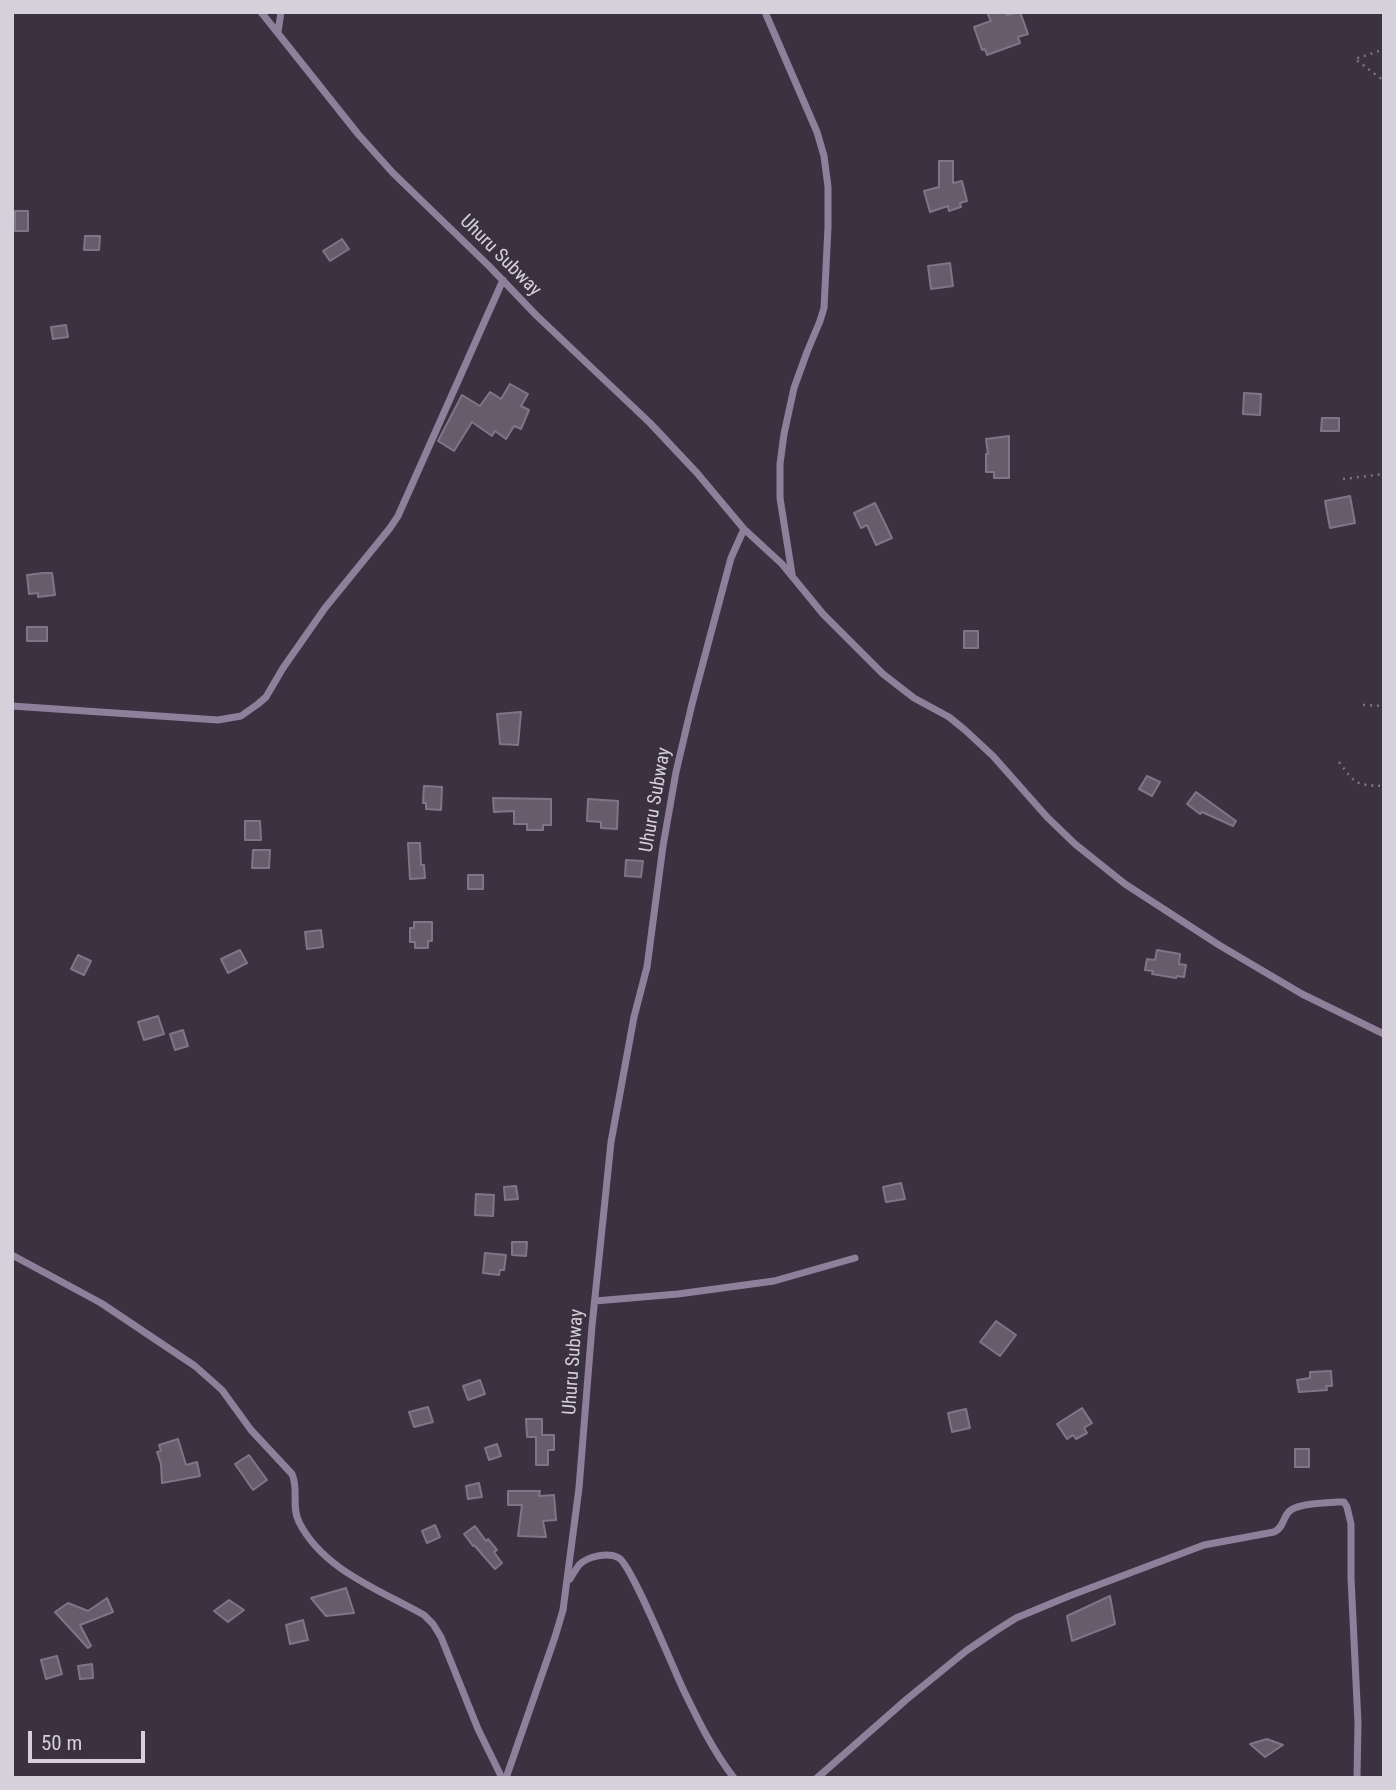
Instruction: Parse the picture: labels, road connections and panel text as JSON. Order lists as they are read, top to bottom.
{
  "streets": {
    "street": ["Uhuru Subway"]
  },
  "scale_bar": "50 m"
}
